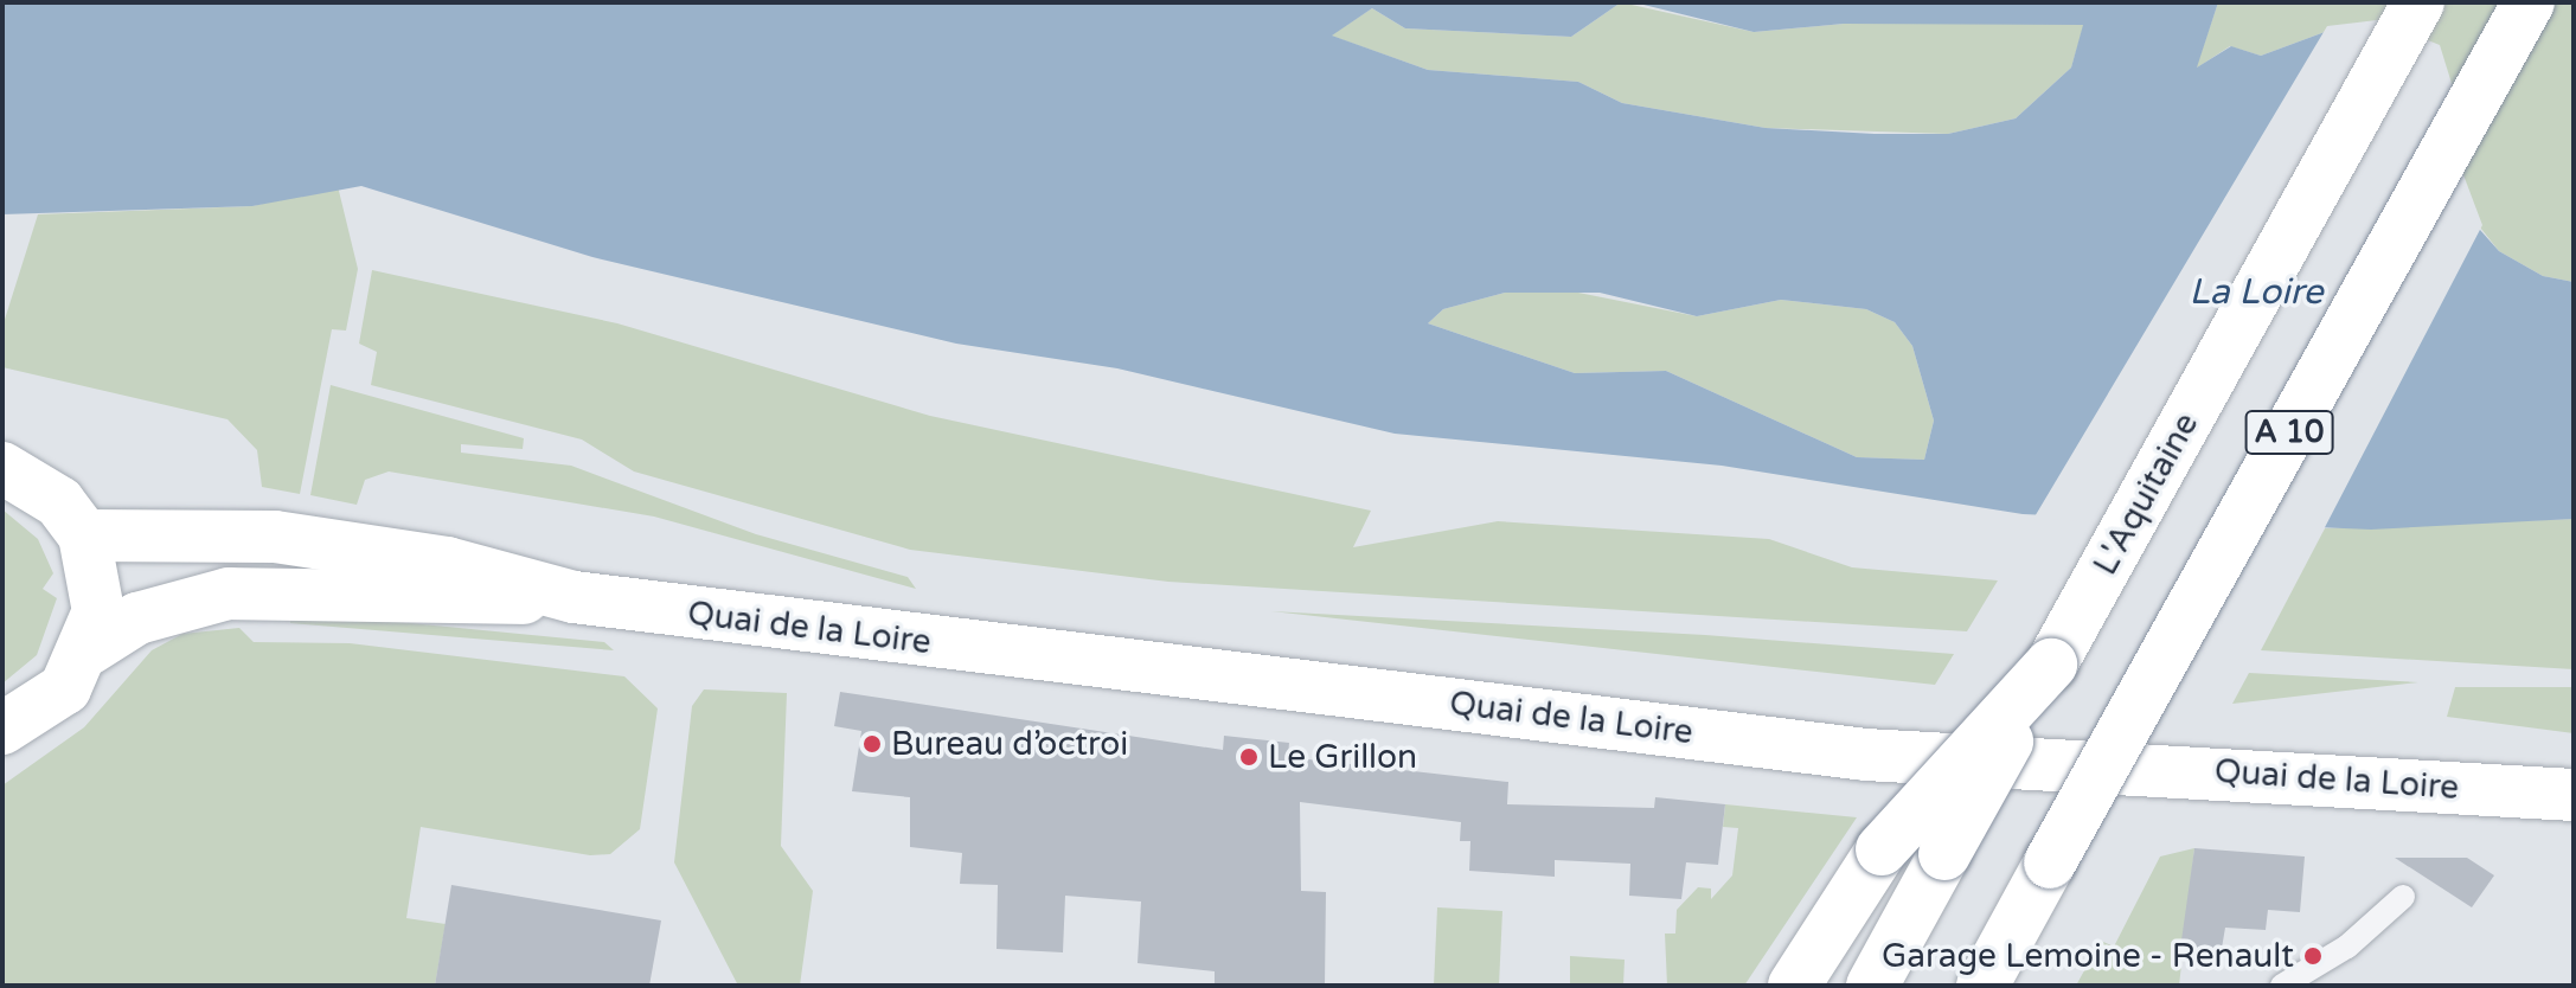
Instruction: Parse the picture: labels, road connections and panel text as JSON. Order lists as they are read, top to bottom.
{
  "streets": {
    "main road": ["A 10", "L'Aquitaine", "Quai de la Loire"]
  },
  "water": ["La Loire"],
  "places": ["Bureau d’octroi", "Le Grillon", "Garage Lemoine - Renault"]
}
